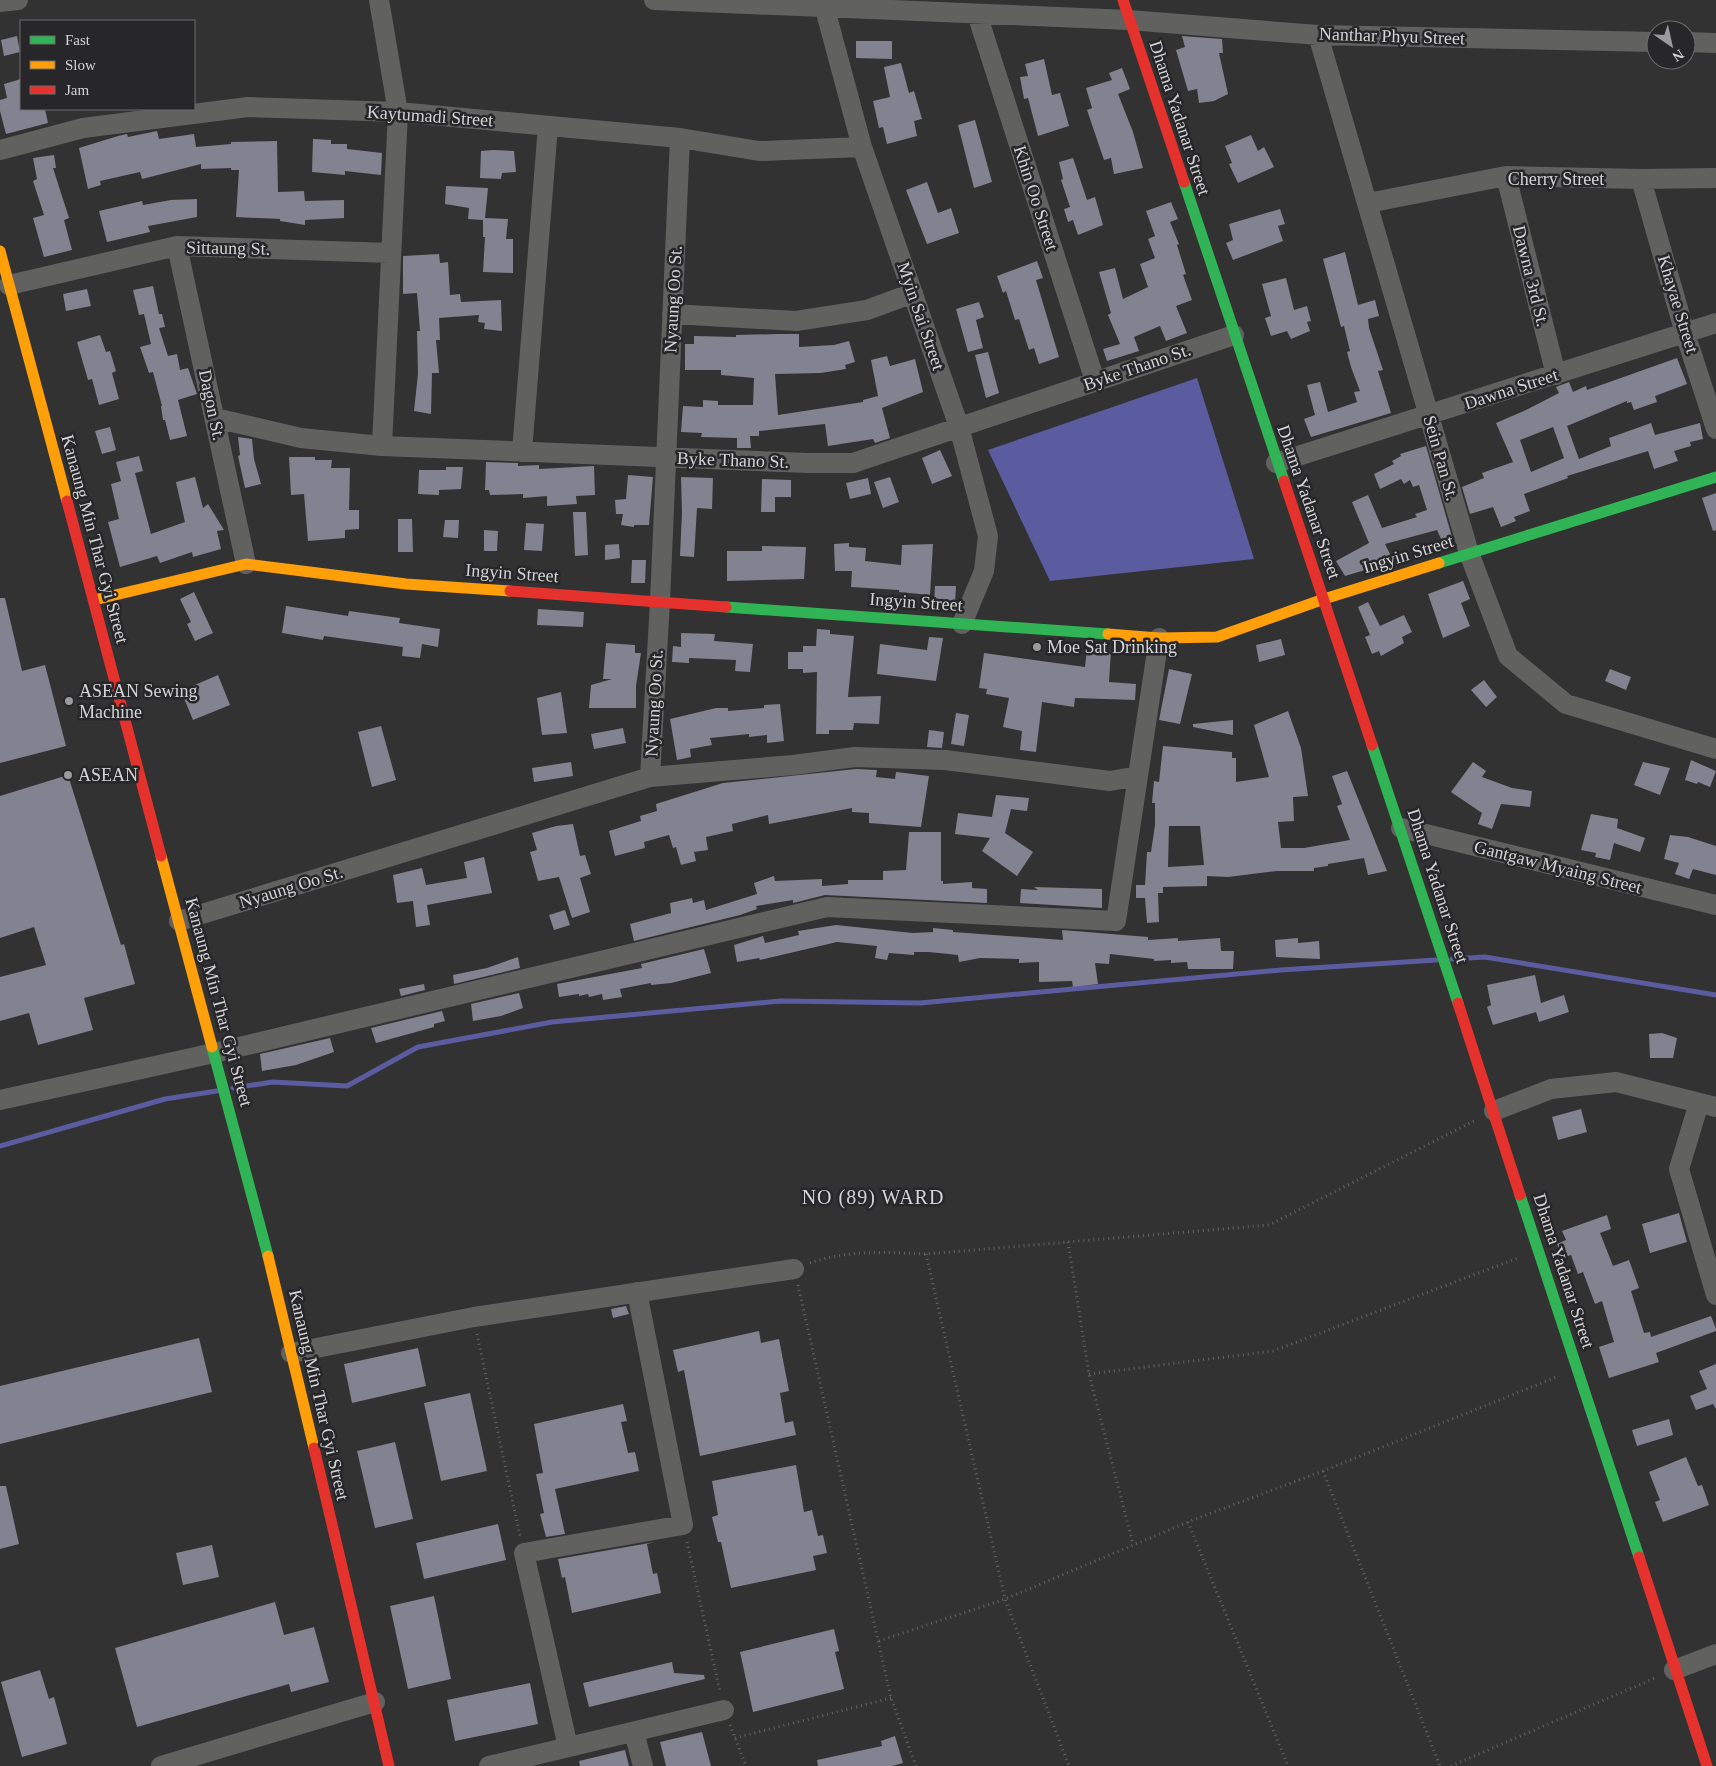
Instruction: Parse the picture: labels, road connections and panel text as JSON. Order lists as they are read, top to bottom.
{
  "streets": {
    "street": [
      "Nanthar Phyu Street",
      "Kaytumadi Street",
      "Dhama Yadanar Street",
      "Cherry Street",
      "Khin Oo Street",
      "Sittaung St.",
      "Dawna 3rd St.",
      "Nyaung Oo St.",
      "Khayae Street",
      "Myin Sai Street",
      "Byke Thano St.",
      "Dawna Street",
      "Dagon St.",
      "Sein Pan St.",
      "Kanaung Min Thar Gyi Street",
      "Ingyin Street",
      "Gantgaw Myaing Street"
    ]
  },
  "crossings": [
    ["Nanthar Phyu Street", "Dhama Yadanar Street"],
    ["Nanthar Phyu Street", "Khin Oo Street"],
    ["Nanthar Phyu Street", "Myin Sai Street"],
    ["Nanthar Phyu Street", "Sein Pan St."],
    ["Kaytumadi Street", "Nyaung Oo St."],
    ["Kaytumadi Street", "Myin Sai Street"],
    ["Dhama Yadanar Street", "Byke Thano St."],
    ["Dhama Yadanar Street", "Dawna Street"],
    ["Dhama Yadanar Street", "Ingyin Street"],
    ["Dhama Yadanar Street", "Gantgaw Myaing Street"],
    ["Cherry Street", "Dawna 3rd St."],
    ["Cherry Street", "Khayae Street"],
    ["Cherry Street", "Sein Pan St."],
    ["Khin Oo Street", "Byke Thano St."],
    ["Sittaung St.", "Dagon St."],
    ["Sittaung St.", "Kanaung Min Thar Gyi Street"],
    ["Dawna 3rd St.", "Dawna Street"],
    ["Nyaung Oo St.", "Byke Thano St."],
    ["Nyaung Oo St.", "Kanaung Min Thar Gyi Street"],
    ["Nyaung Oo St.", "Ingyin Street"],
    ["Khayae Street", "Dawna Street"],
    ["Myin Sai Street", "Byke Thano St."],
    ["Myin Sai Street", "Ingyin Street"],
    ["Byke Thano St.", "Dagon St."],
    ["Dawna Street", "Sein Pan St."],
    ["Dagon St.", "Ingyin Street"],
    ["Sein Pan St.", "Ingyin Street"],
    ["Kanaung Min Thar Gyi Street", "Ingyin Street"]
  ],
  "districts": ["NO (89) WARD"],
  "places": ["Moe Sat Drinking", "ASEAN Sewing Machine", "ASEAN"],
  "legend": ["Fast", "Slow", "Jam"],
  "north": "bottom right"
}
